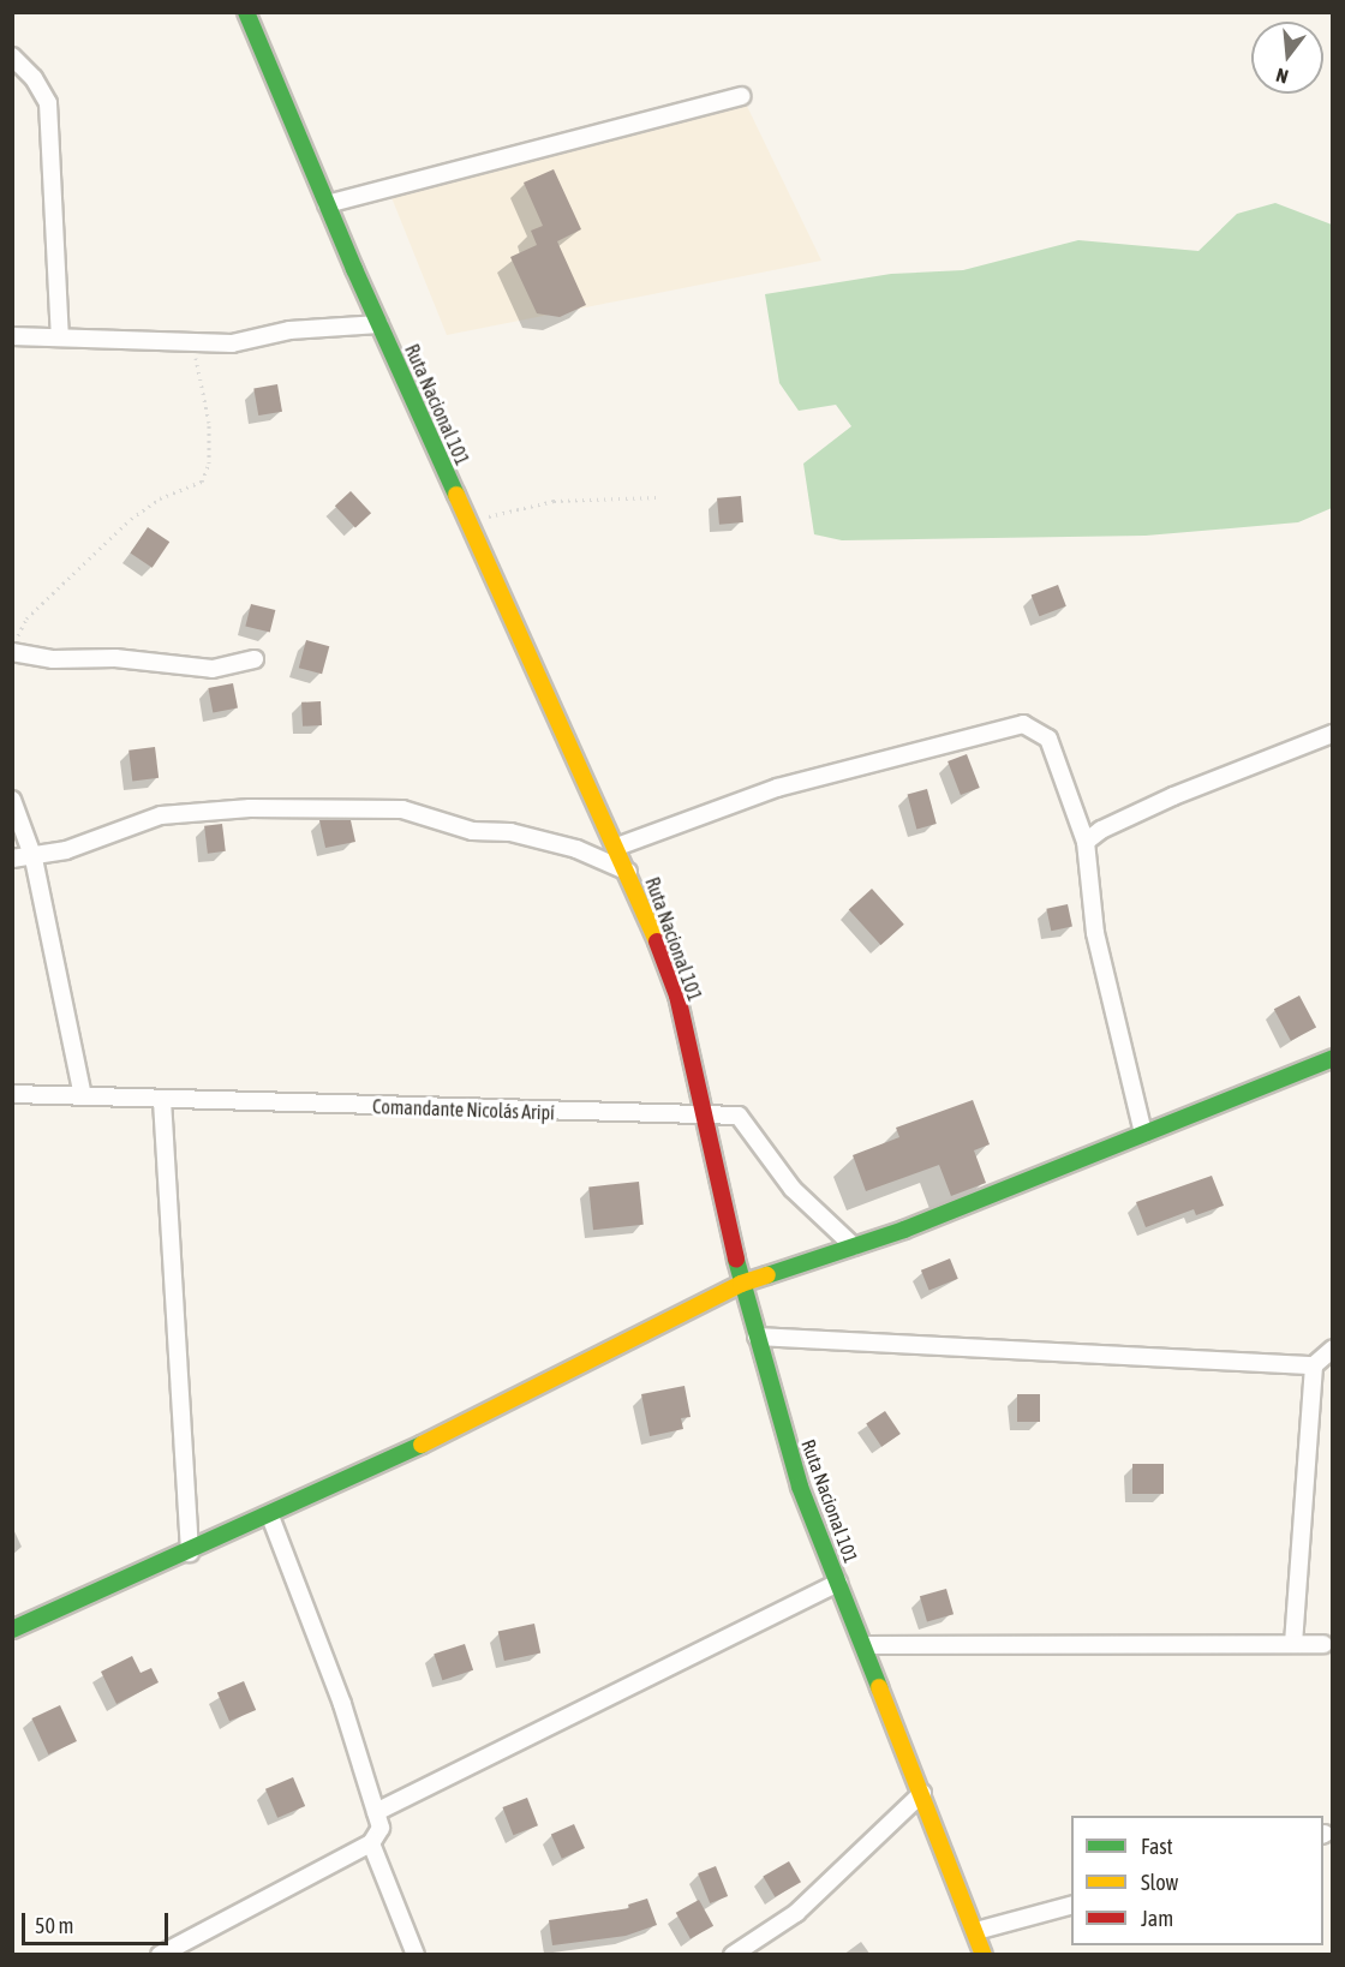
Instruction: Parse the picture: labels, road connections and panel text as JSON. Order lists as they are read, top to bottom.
{
  "streets": {
    "main road": ["Ruta Nacional 101"],
    "street": ["Comandante Nicolás Aripí"]
  },
  "crossings": [
    ["Ruta Nacional 101", "Comandante Nicolás Aripí"]
  ],
  "legend": ["Fast", "Slow", "Jam"],
  "scale_bar": "50 m",
  "north": "bottom"
}
